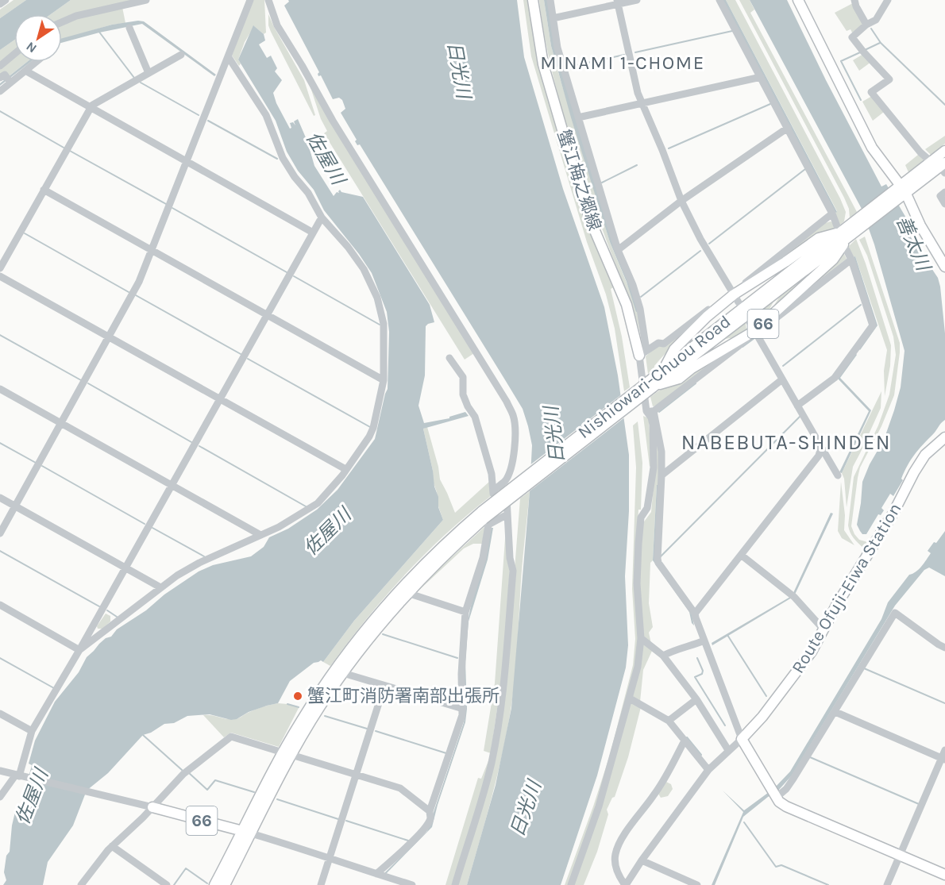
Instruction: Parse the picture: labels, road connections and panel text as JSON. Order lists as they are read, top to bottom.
{
  "streets": {
    "main road": [
      "蟹江梅之郷線",
      "66",
      "Nishiowari-Chuou Road",
      "Route Ofuji-Eiwa Station"
    ]
  },
  "crossings": [
    ["66", "Nishiowari-Chuou Road"]
  ],
  "districts": ["MINAMI 1-CHOME", "NABEBUTA-SHINDEN"],
  "water": ["日光川", "佐屋川", "善太川"],
  "places": ["蟹江町消防署南部出張所"],
  "north": "bottom left"
}
